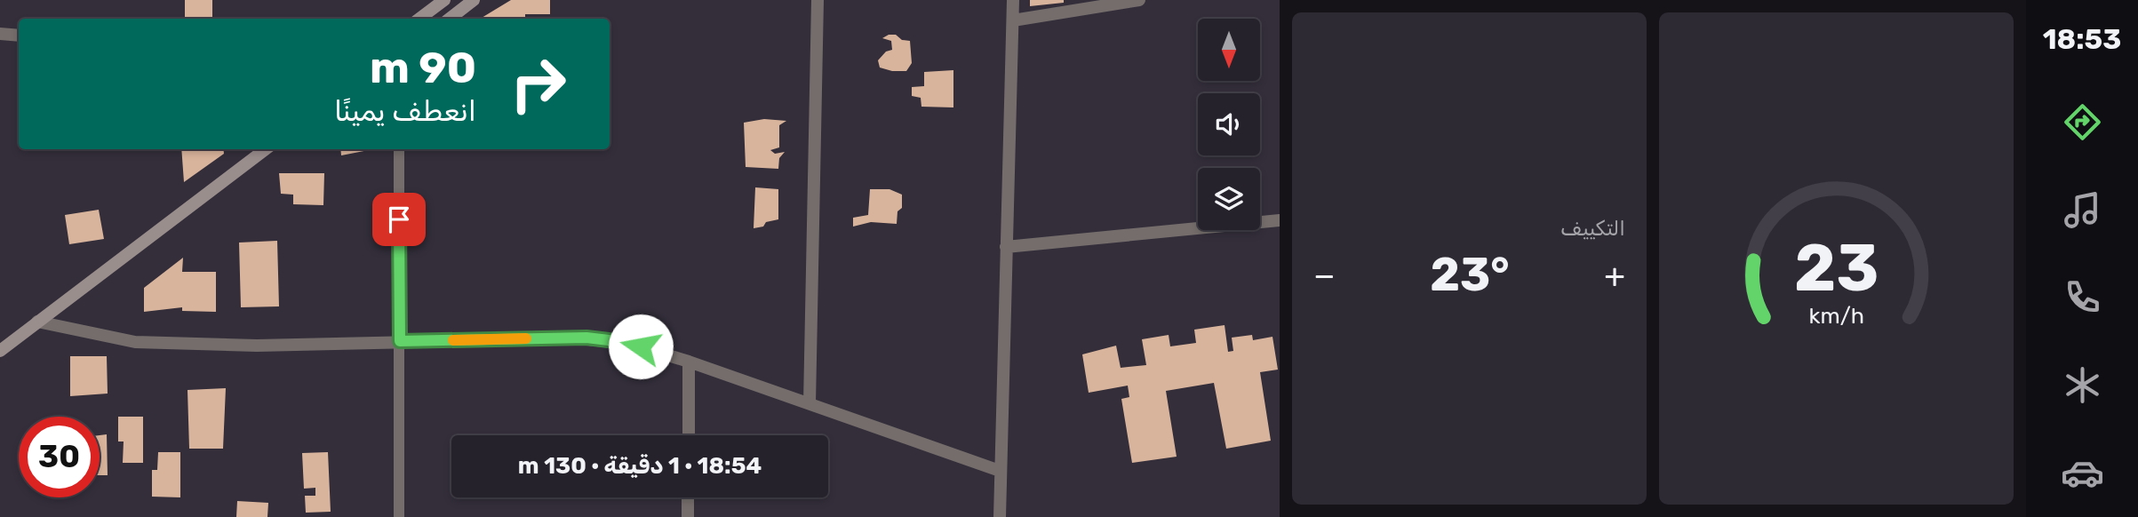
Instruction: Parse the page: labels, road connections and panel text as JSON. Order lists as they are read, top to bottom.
{
  "north": "bottom",
  "page": {
    "tabs": "18:53",
    "tile": "التكييف",
    "turn": ["90 m", "انعطف يمينًا"],
    "heat": ["−", "23°", "+"],
    "limit": "30",
    "trip": "18:54 · 1 دقيقة · 130 m",
    "gauge": ["23", "km/h"]
  }
}
